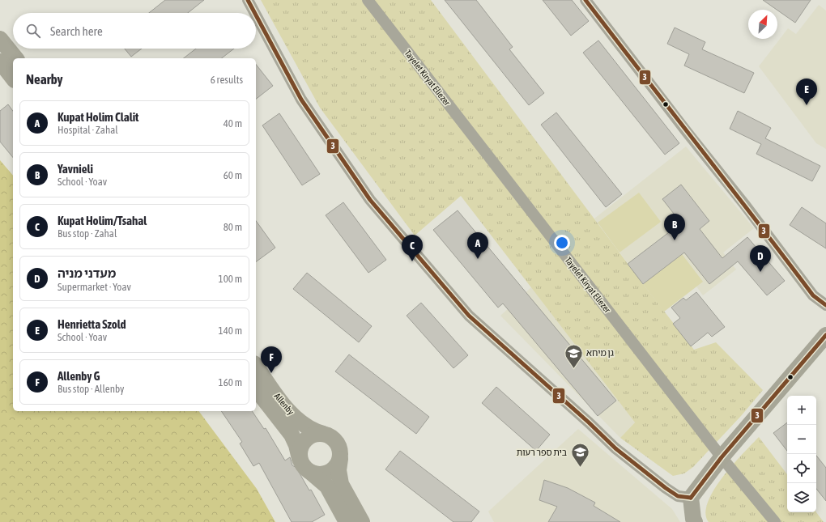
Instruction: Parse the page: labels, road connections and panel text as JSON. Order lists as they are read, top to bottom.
{
  "streets": {
    "street": ["Tayelet Kiryat Eliezer", "Allenby"]
  },
  "places": {
    "school or university": ["גן מיחא", "בית ספר רעות"]
  },
  "lines": ["transit line 3"],
  "north": "top right",
  "page": {
    "search": "Search here",
    "heading": ["Nearby", "6 results"],
    "pins": [
      "E",
      "B",
      "A",
      "C",
      "D",
      "F"
    ],
    "list": [
      {
        "mark": "A",
        "name": "Kupat Holim Clalit",
        "note": "Hospital · Zahal",
        "value": "40 m"
      },
      {
        "mark": "B",
        "name": "Yavnieli",
        "note": "School · Yoav",
        "value": "60 m"
      },
      {
        "mark": "C",
        "name": "Kupat Holim/Tsahal",
        "note": "Bus stop · Zahal",
        "value": "80 m"
      },
      {
        "mark": "D",
        "name": "מעדני מניה",
        "note": "Supermarket · Yoav",
        "value": "100 m"
      },
      {
        "mark": "E",
        "name": "Henrietta Szold",
        "note": "School · Yoav",
        "value": "140 m"
      },
      {
        "mark": "F",
        "name": "Allenby G",
        "note": "Bus stop · Allenby",
        "value": "160 m"
      }
    ],
    "map_buttons": ["+", "−"]
  }
}
